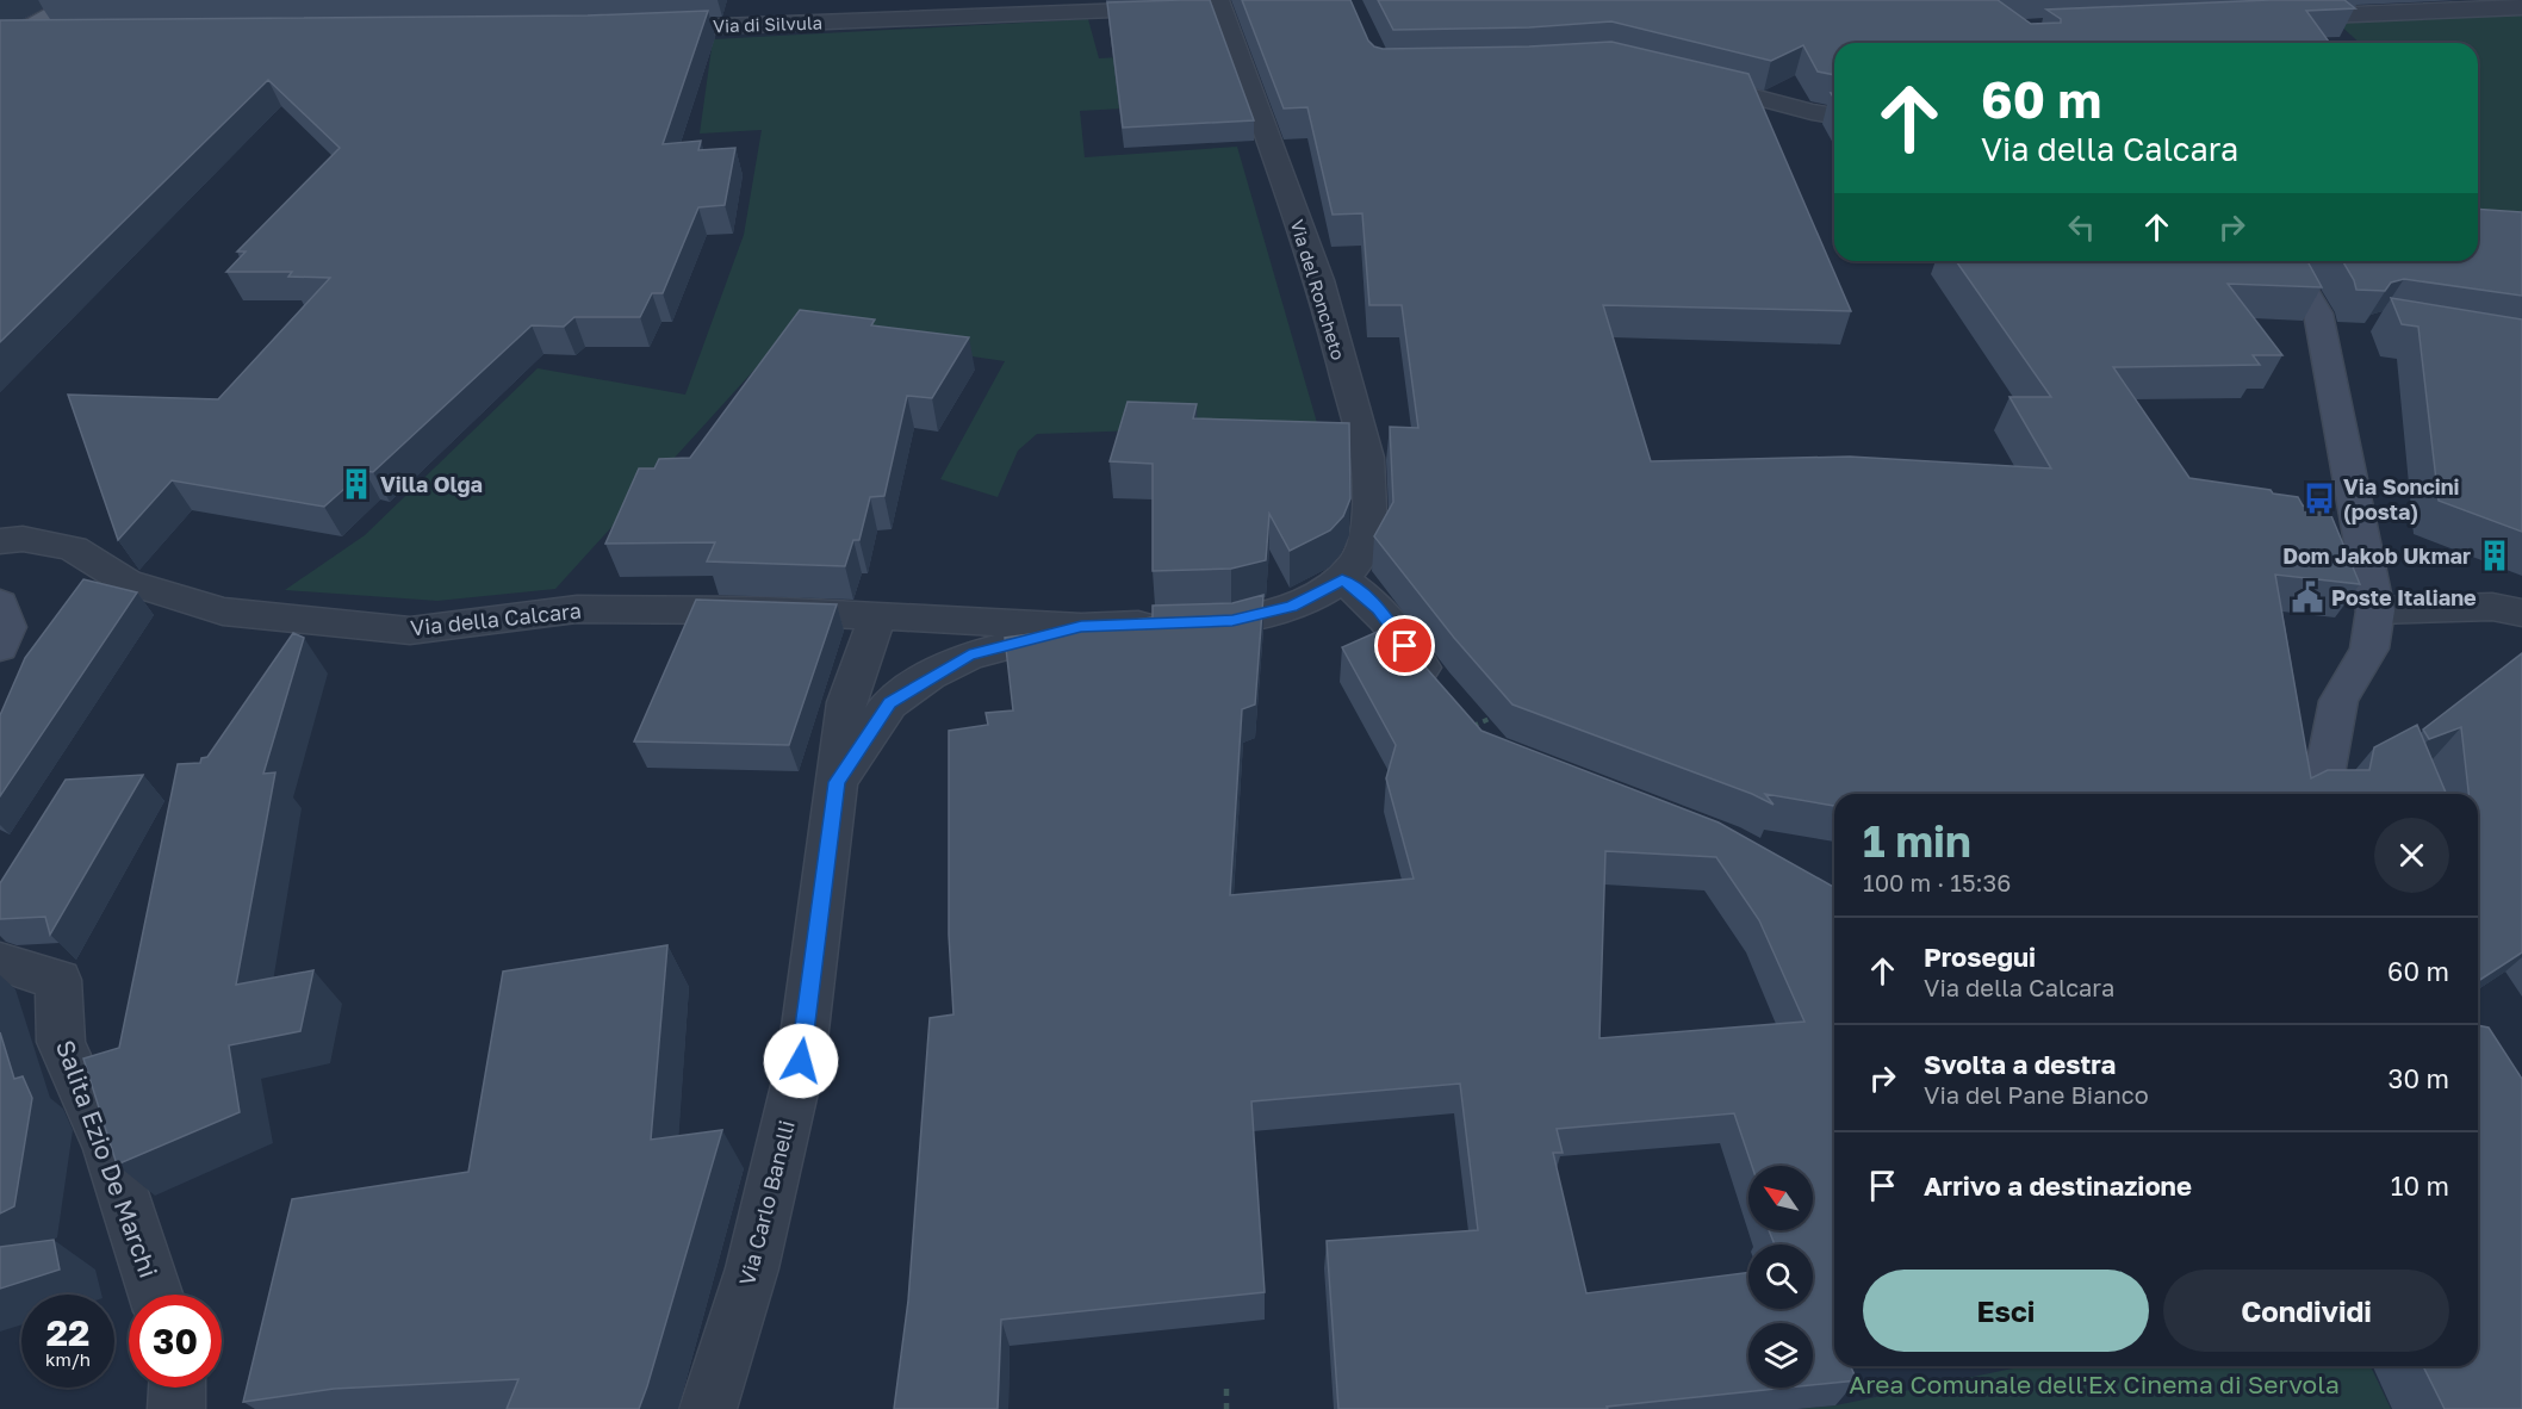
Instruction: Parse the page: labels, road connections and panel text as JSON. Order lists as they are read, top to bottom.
{
  "streets": {
    "street": [
      "Via di Silvula",
      "Via del Roncheto",
      "Via della Calcara",
      "Salita Ezio De Marchi",
      "Via Carlo Banelli"
    ]
  },
  "crossings": [
    ["Via di Silvula", "Via del Roncheto"],
    ["Via del Roncheto", "Via della Calcara"],
    ["Via della Calcara", "Via Carlo Banelli"]
  ],
  "parks": ["Area Comunale dell'Ex Cinema di Servola"],
  "places": {
    "building": ["Villa Olga", "Dom Jakob Ukmar"],
    "bus stop": ["Via Soncini (posta)"],
    "public building": ["Poste Italiane"]
  },
  "north": "top left",
  "page": {
    "turn": ["60 m", "Via della Calcara"],
    "heading": ["1 min", "100 m · 15:36"],
    "list": [
      {
        "name": "Prosegui",
        "note": "Via della Calcara",
        "value": "60 m"
      },
      {
        "name": "Svolta a destra",
        "note": "Via del Pane Bianco",
        "value": "30 m"
      },
      {
        "name": "Arrivo a destinazione",
        "value": "10 m"
      }
    ],
    "buttons": ["Esci", "Condividi"],
    "speed": "22 km/h",
    "limit": "30"
  }
}
